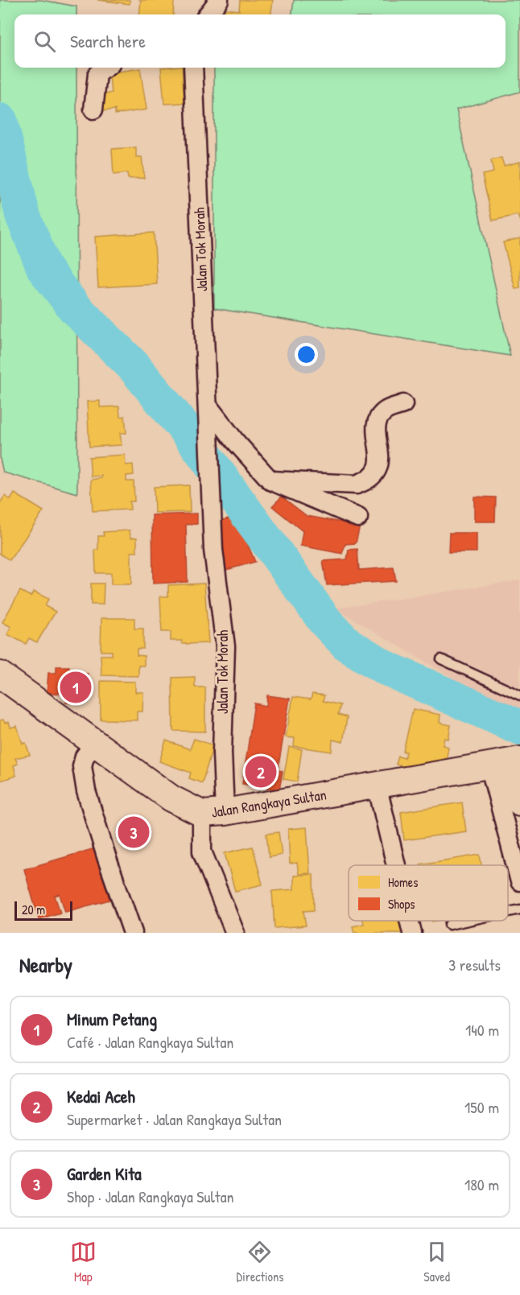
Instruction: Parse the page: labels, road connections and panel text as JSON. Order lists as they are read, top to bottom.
{
  "streets": {
    "street": ["Jalan Tok Morah", "Jalan Rangkaya Sultan"]
  },
  "crossings": [
    ["Jalan Tok Morah", "Jalan Rangkaya Sultan"]
  ],
  "legend": ["Homes", "Shops"],
  "scale_bar": "20 m",
  "page": {
    "search": "Search here",
    "pins": ["1", "2", "3"],
    "scale": "20 m",
    "heading": ["Nearby", "3 results"],
    "list": [
      {
        "mark": "1",
        "name": "Minum Petang",
        "note": "Café · Jalan Rangkaya Sultan",
        "value": "140 m"
      },
      {
        "mark": "2",
        "name": "Kedai Aceh",
        "note": "Supermarket · Jalan Rangkaya Sultan",
        "value": "150 m"
      },
      {
        "mark": "3",
        "name": "Garden Kita",
        "note": "Shop · Jalan Rangkaya Sultan",
        "value": "180 m"
      }
    ],
    "nav": ["Map", "Directions", "Saved"]
  }
}
